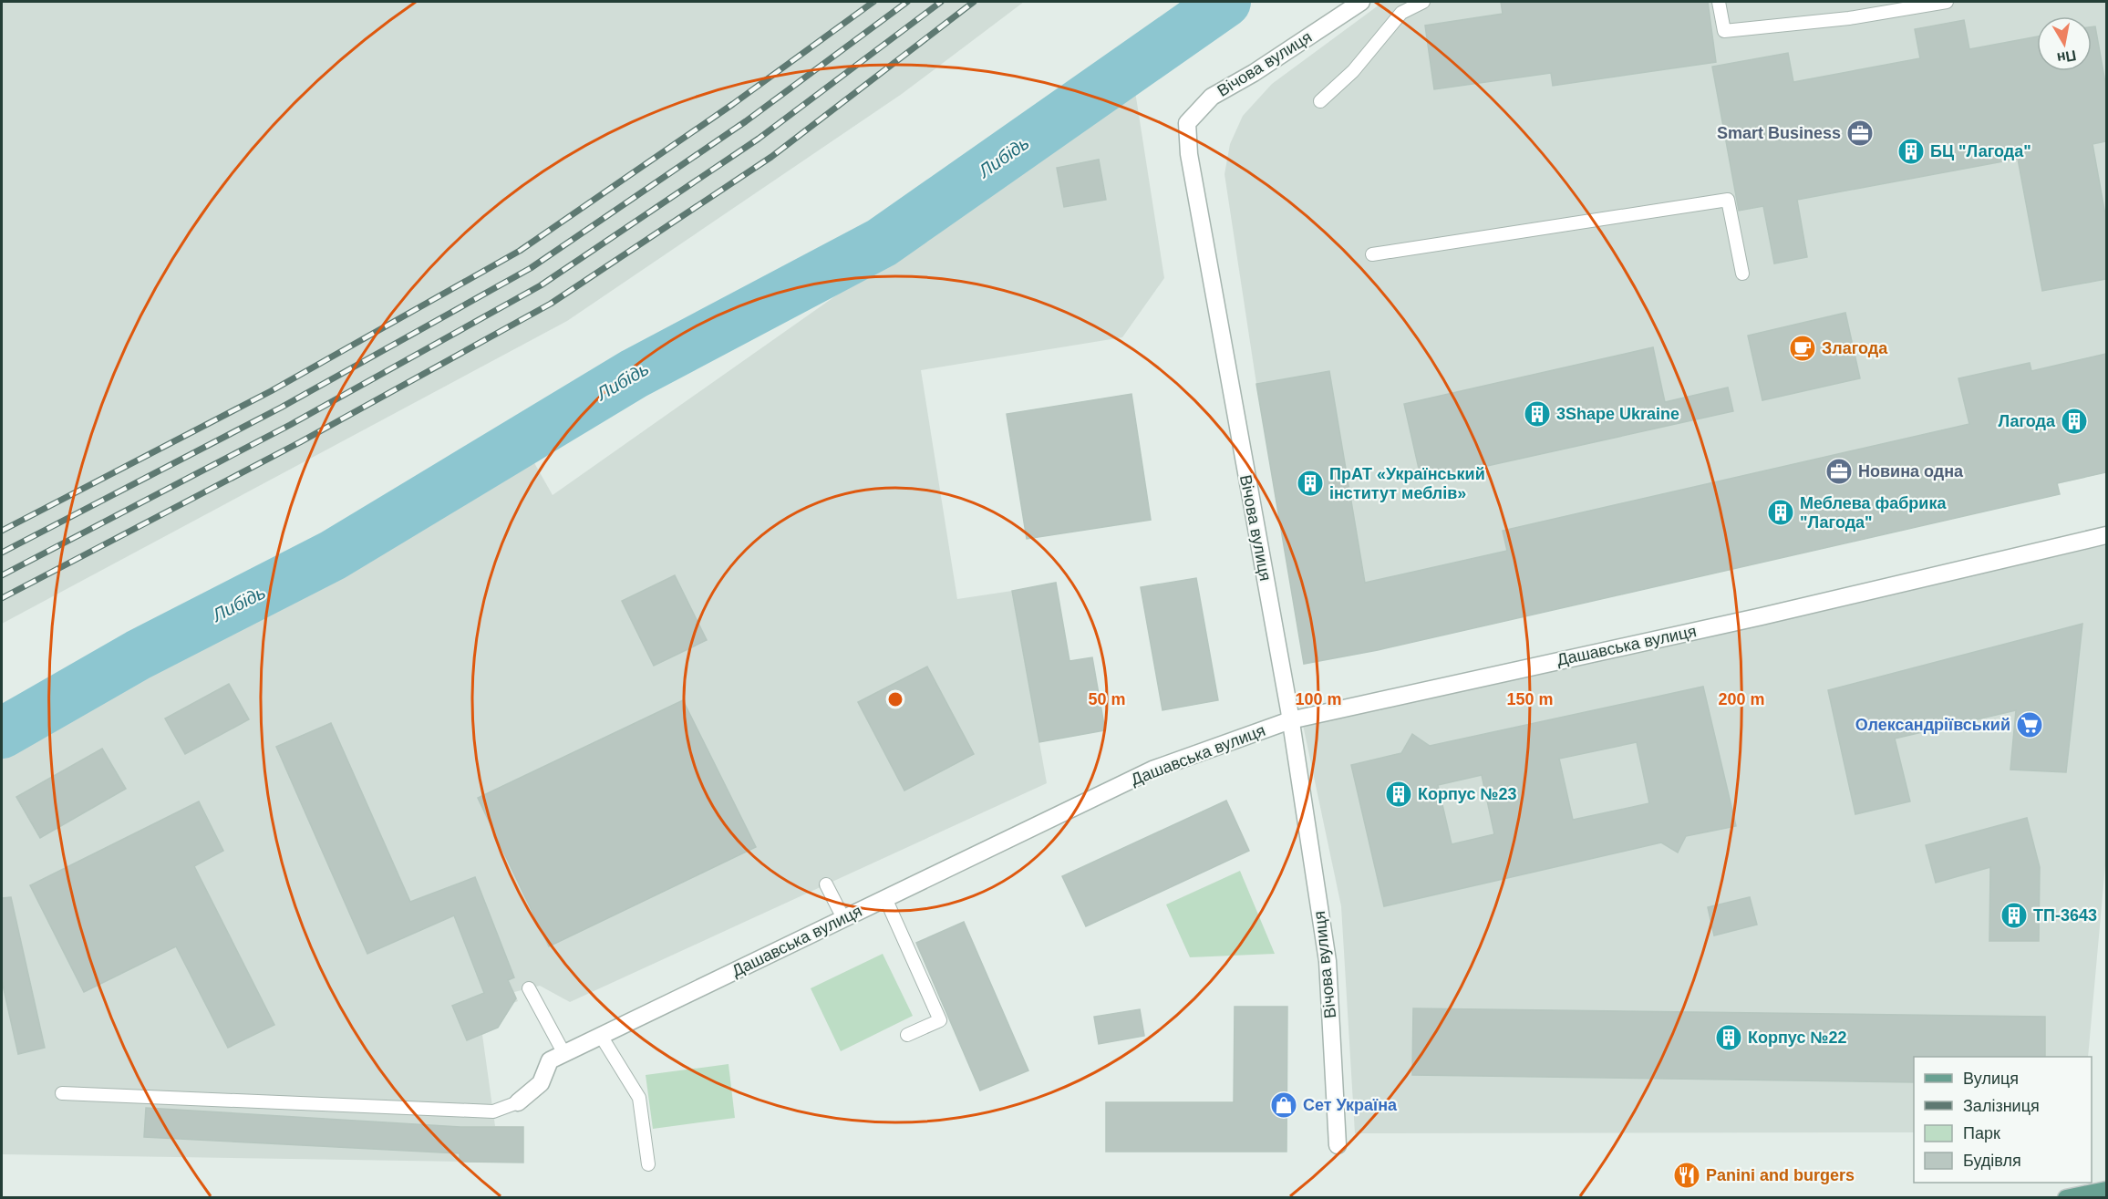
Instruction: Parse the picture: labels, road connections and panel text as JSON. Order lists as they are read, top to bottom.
{
  "streets": {
    "street": ["Вічова вулиця", "Дашавська вулиця"]
  },
  "crossings": [
    ["Вічова вулиця", "Дашавська вулиця"]
  ],
  "water": ["Либідь"],
  "places": {
    "office": ["Smart Business", "Новина одна"],
    "building": [
      "БЦ \"Лагода\"",
      "3Shape Ukraine",
      "Лагода",
      "ПрАТ «Український інститут меблів»",
      "Меблева фабрика \"Лагода\"",
      "Корпус №23",
      "ТП-3643",
      "Корпус №22"
    ],
    "cafe": ["Злагода"],
    "supermarket": ["Олександріївський"],
    "shop": ["Сет Україна"],
    "restaurant": ["Panini and burgers"]
  },
  "legend": [
    "Вулиця",
    "Залізниця",
    "Парк",
    "Будівля"
  ],
  "north": "bottom",
  "rings": [
    "50 m",
    "100 m",
    "150 m",
    "200 m"
  ]
}
